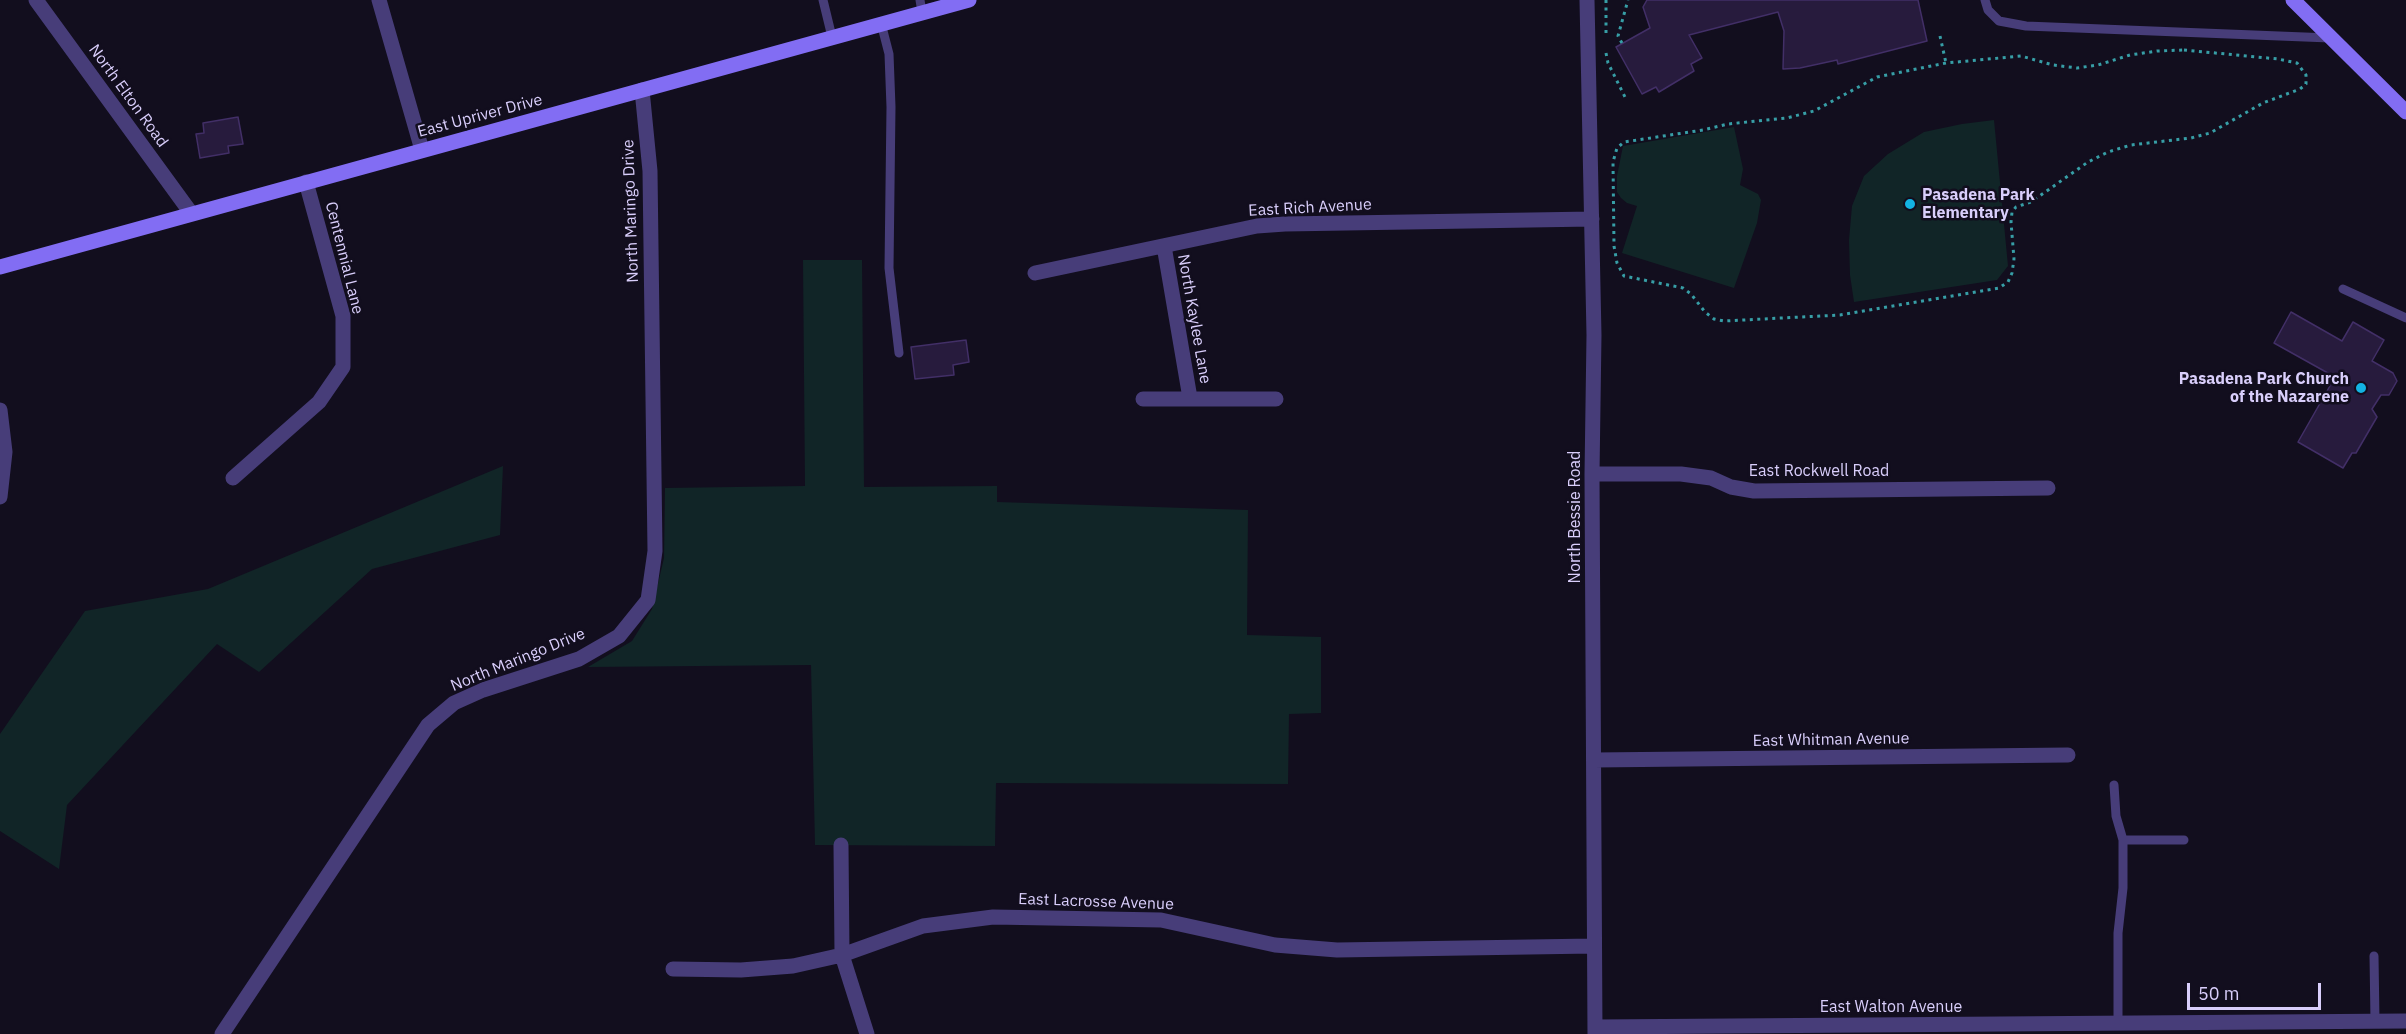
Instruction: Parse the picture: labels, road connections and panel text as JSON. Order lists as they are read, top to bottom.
{
  "streets": {
    "main road": ["East Upriver Drive"],
    "street": [
      "North Elton Road",
      "East Rich Avenue",
      "North Maringo Drive",
      "Centennial Lane",
      "North Kaylee Lane",
      "East Rockwell Road",
      "North Bessie Road",
      "East Whitman Avenue",
      "East Lacrosse Avenue",
      "East Walton Avenue"
    ]
  },
  "crossings": [
    ["North Elton Road", "East Upriver Drive"],
    ["East Upriver Drive", "North Maringo Drive"],
    ["East Upriver Drive", "Centennial Lane"],
    ["East Rich Avenue", "North Kaylee Lane"],
    ["East Rich Avenue", "North Bessie Road"],
    ["East Rockwell Road", "North Bessie Road"],
    ["North Bessie Road", "East Whitman Avenue"],
    ["North Bessie Road", "East Lacrosse Avenue"],
    ["North Bessie Road", "East Walton Avenue"]
  ],
  "places": ["Pasadena Park Elementary", "Pasadena Park Church of the Nazarene"],
  "scale_bar": "50 m"
}
